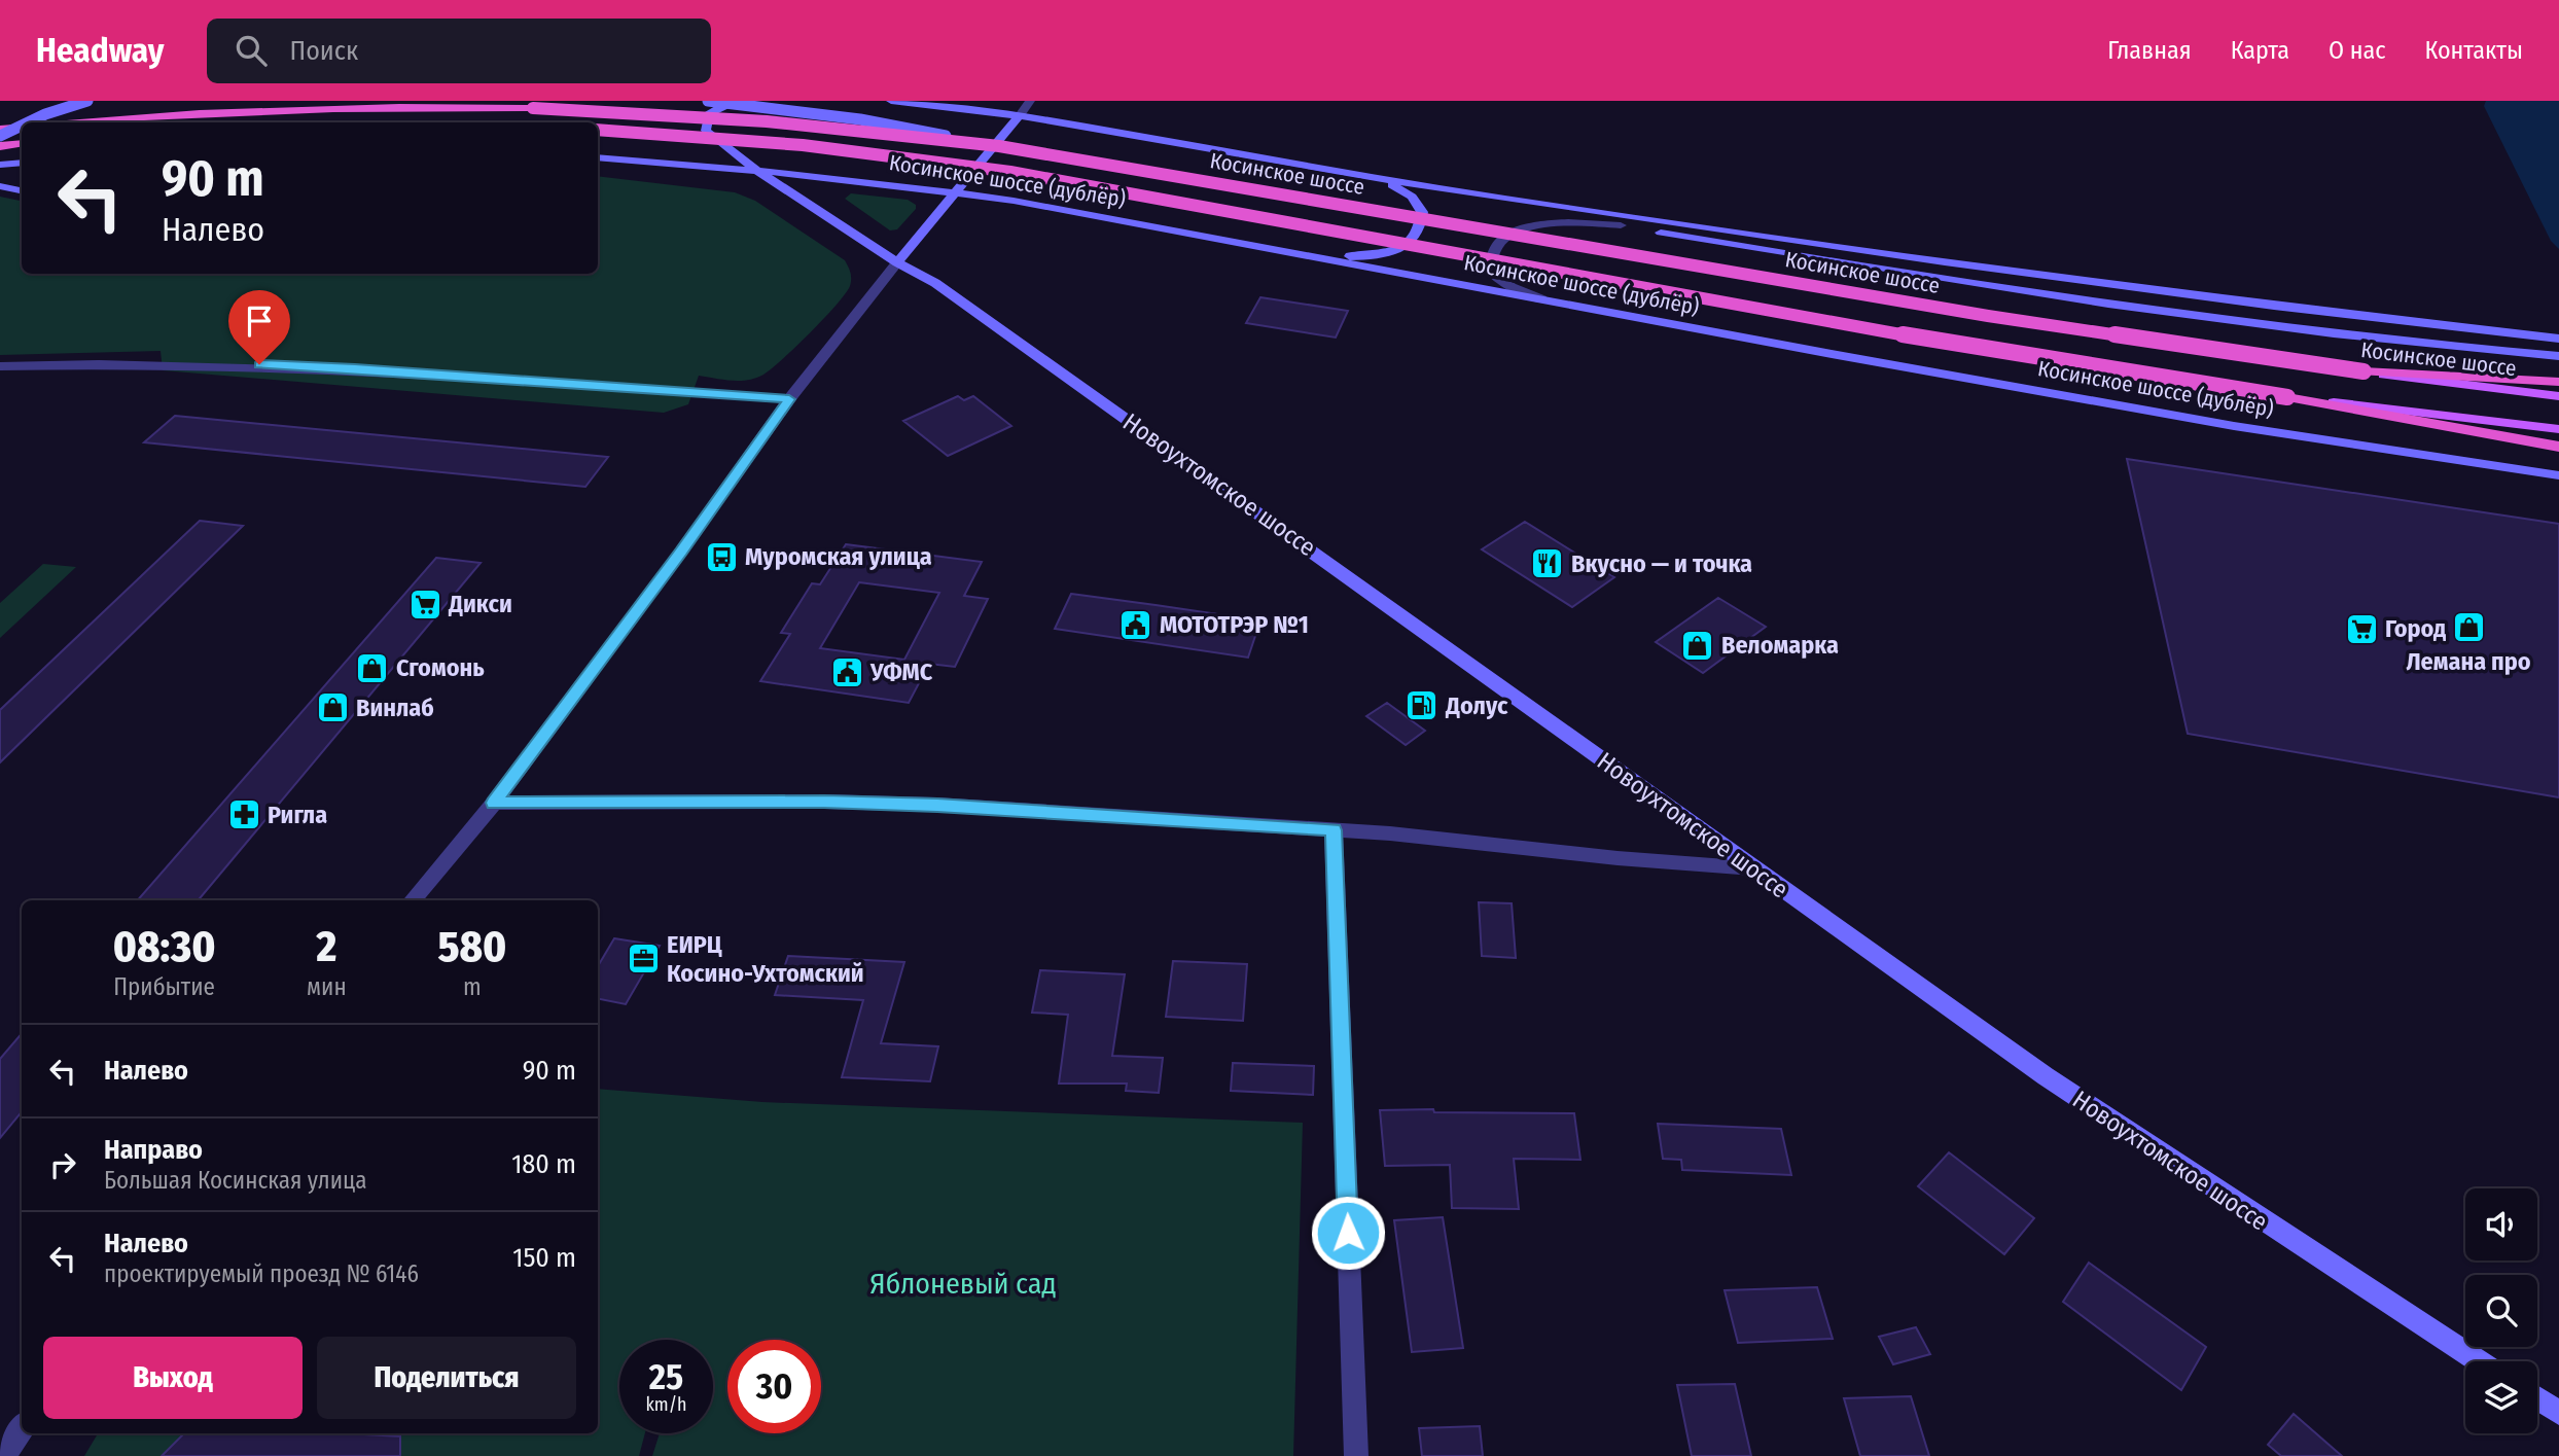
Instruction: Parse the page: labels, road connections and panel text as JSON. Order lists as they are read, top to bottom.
{
  "streets": {
    "highway": ["Косинское шоссе"],
    "main road": ["Косинское шоссе (дублёр)", "Новоухтомское шоссе"]
  },
  "crossings": [
    ["Косинское шоссе (дублёр)", "Новоухтомское шоссе"]
  ],
  "parks": ["Яблоневый сад"],
  "places": {
    "bus stop": ["Муромская улица"],
    "restaurant": ["Вкусно — и точка"],
    "supermarket": ["Дикси", "Город"],
    "public building": ["МОТОТРЭР №1", "УФМС"],
    "shop": [
      "Лемана про",
      "Веломарка",
      "Сгомонь",
      "Винлаб"
    ],
    "fuel station": ["Долус"],
    "pharmacy": ["Ригла"],
    "office": ["ЕИРЦ Косино-Ухтомский"]
  },
  "page": {
    "header": "Headway",
    "search": "Поиск",
    "nav": [
      "Главная",
      "Карта",
      "О нас",
      "Контакты"
    ],
    "turn": ["90 m", "Налево"],
    "eta": [
      "08:30",
      "Прибытие",
      "2",
      "мин",
      "580",
      "m"
    ],
    "list": [
      {
        "name": "Налево",
        "value": "90 m"
      },
      {
        "name": "Направо",
        "note": "Большая Косинская улица",
        "value": "180 m"
      },
      {
        "name": "Налево",
        "note": "проектируемый проезд № 6146",
        "value": "150 m"
      }
    ],
    "buttons": ["Выход", "Поделиться"],
    "speed": "25 km/h",
    "limit": "30"
  }
}
